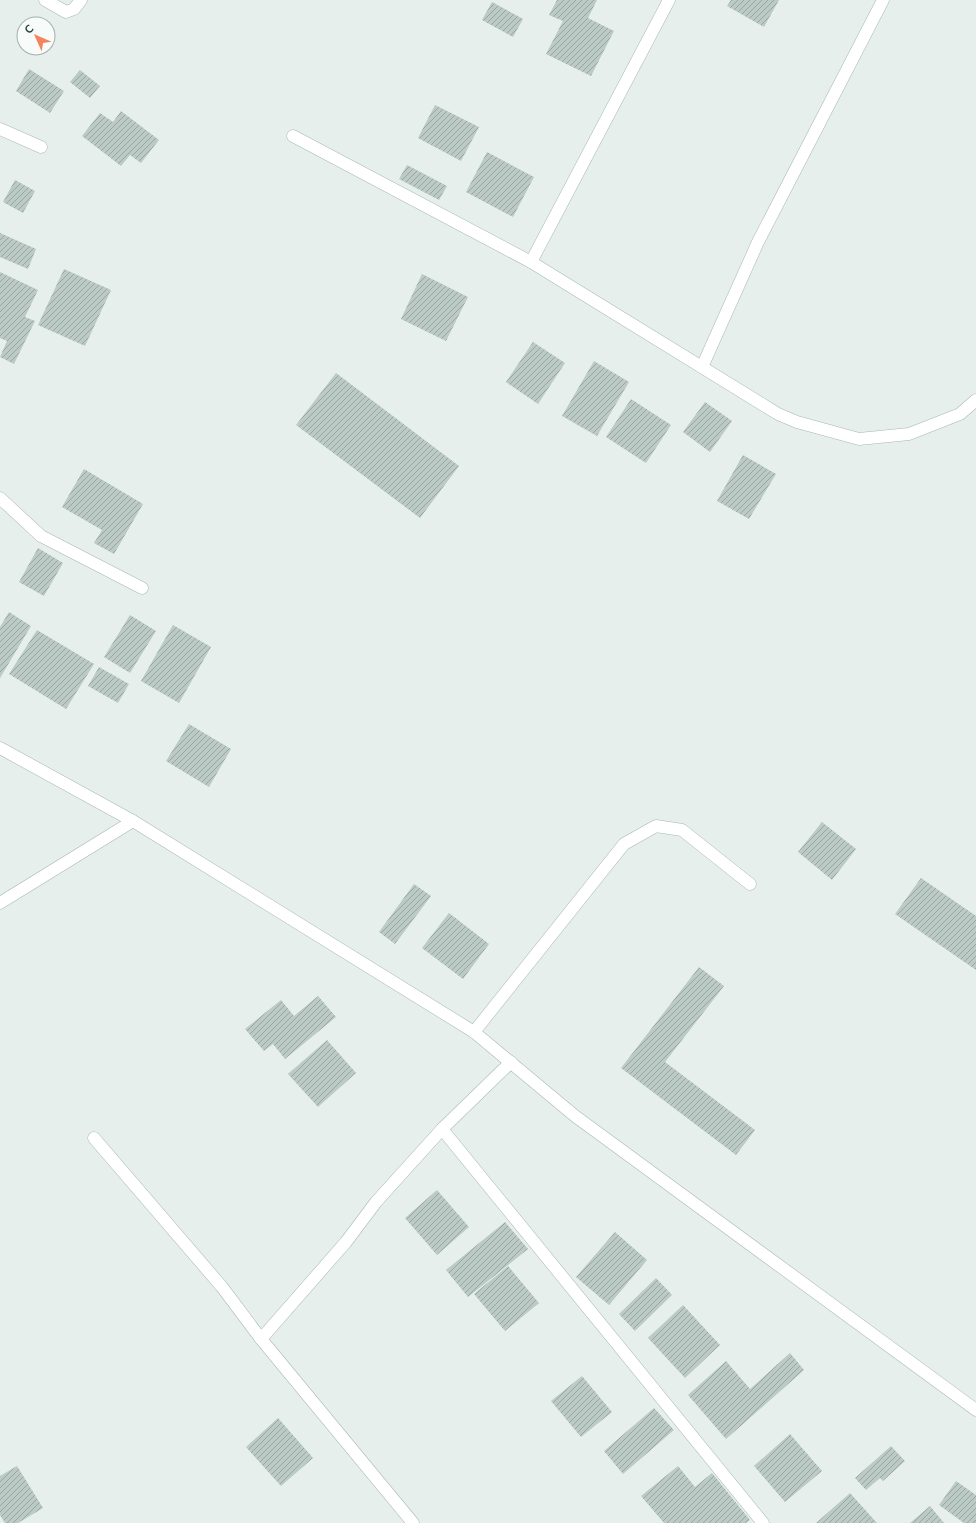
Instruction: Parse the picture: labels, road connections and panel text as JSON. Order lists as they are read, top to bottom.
{
  "north": "top left"
}
